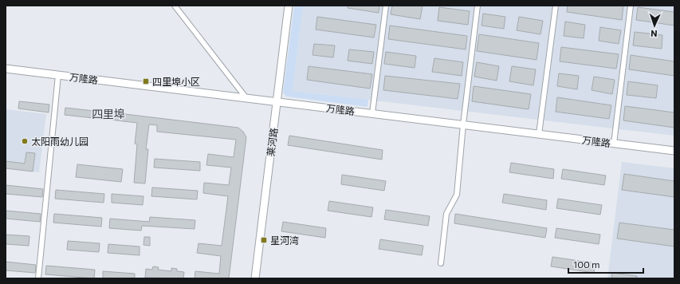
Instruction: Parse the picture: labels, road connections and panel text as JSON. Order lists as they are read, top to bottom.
{
  "streets": {
    "street": ["万隆路", "莱河路"]
  },
  "crossings": [
    ["万隆路", "莱河路"]
  ],
  "districts": ["四里埠"],
  "places": {
    "transit": ["四里埠小区", "星河湾"],
    "other": ["太阳雨幼儿园"]
  },
  "scale_bar": "100 m",
  "north": "bottom"
}
